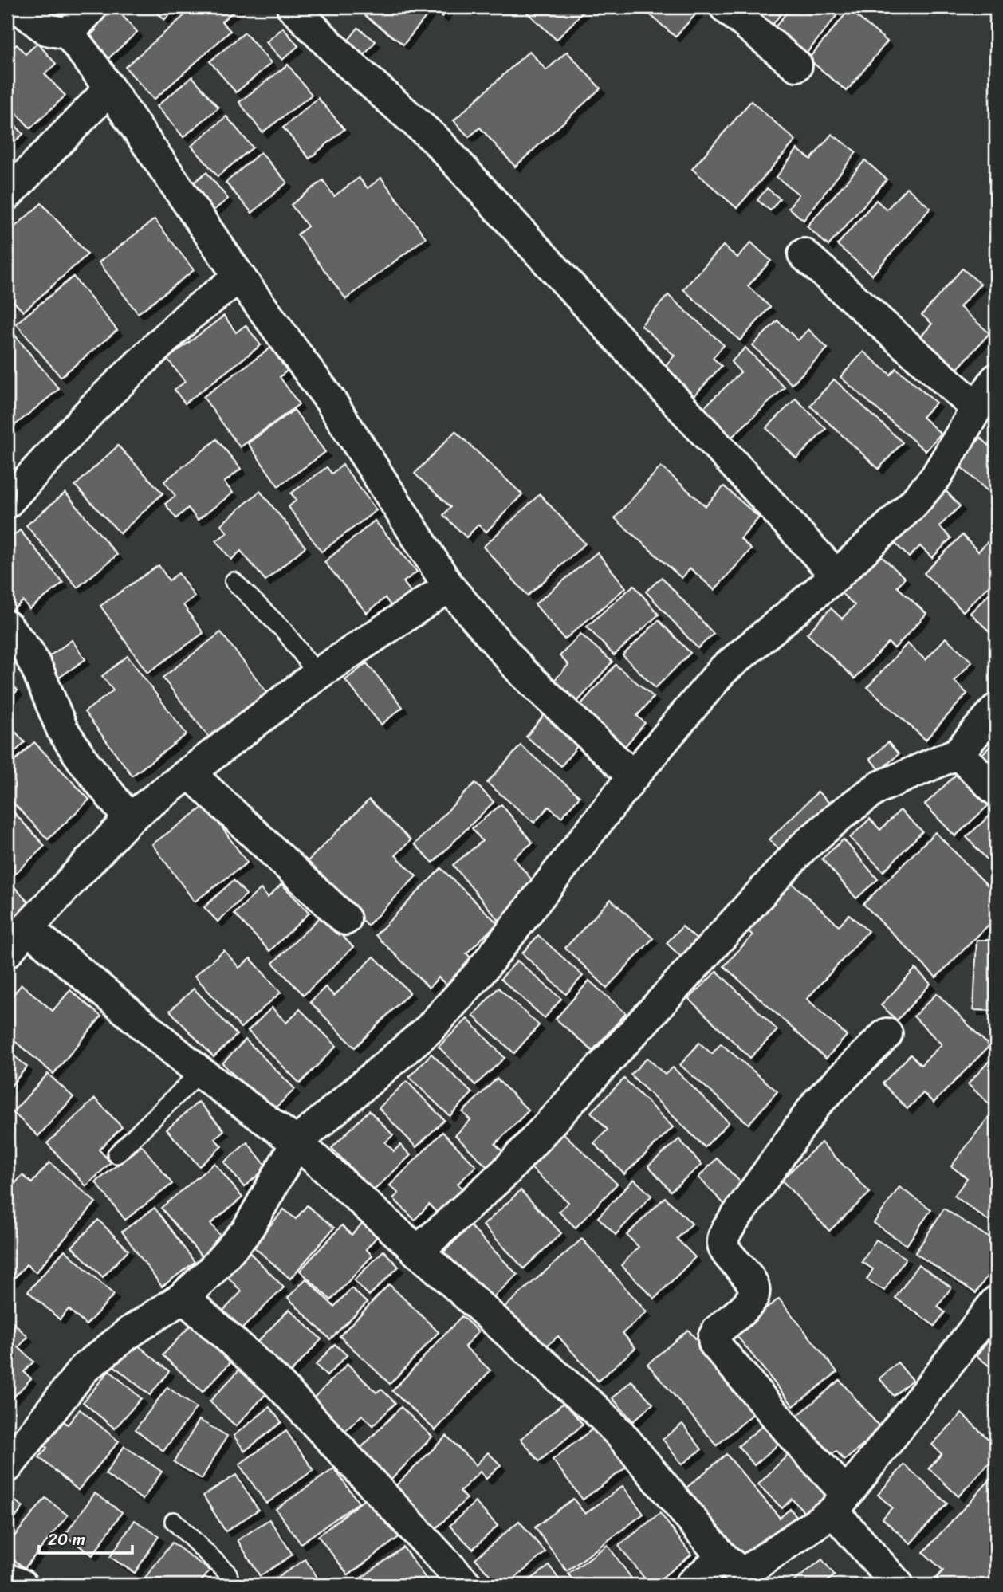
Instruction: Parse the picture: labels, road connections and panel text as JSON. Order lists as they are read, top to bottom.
{
  "scale_bar": "20 m"
}
